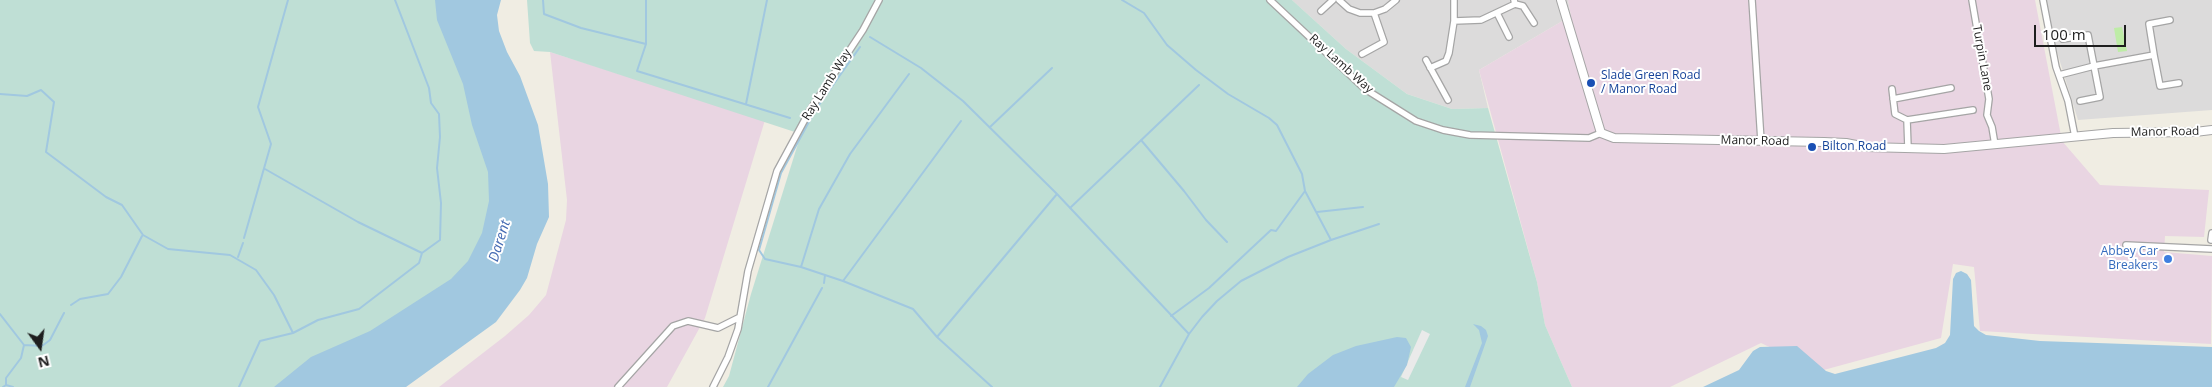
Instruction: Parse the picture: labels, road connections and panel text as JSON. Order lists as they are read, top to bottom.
{
  "streets": {
    "street": ["Turpin Lane", "Ray Lamb Way", "Manor Road"]
  },
  "crossings": [
    ["Turpin Lane", "Manor Road"],
    ["Ray Lamb Way", "Manor Road"]
  ],
  "water": ["Darent"],
  "places": ["Slade Green Road / Manor Road", "Bilton Road", "Abbey Car Breakers"],
  "scale_bar": "100 m",
  "north": "bottom"
}
